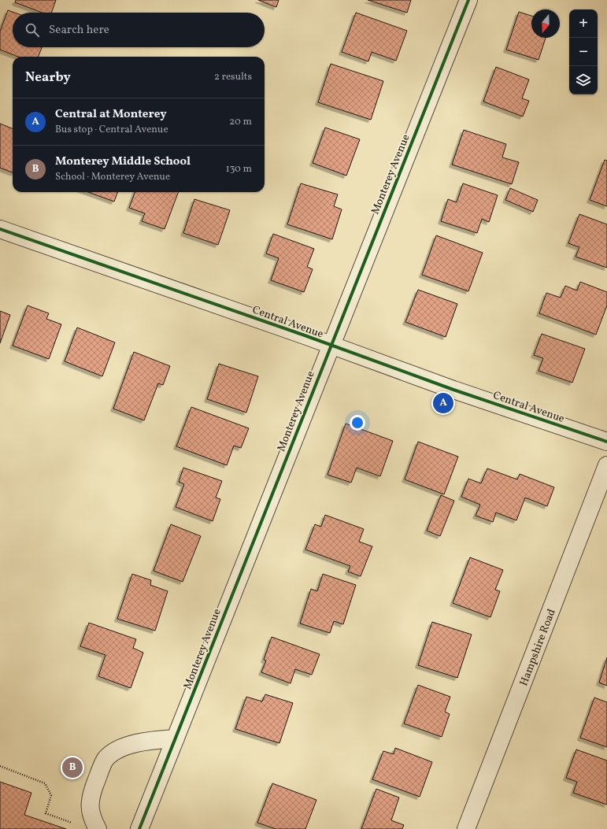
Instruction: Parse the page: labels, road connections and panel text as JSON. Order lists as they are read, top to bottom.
{
  "streets": {
    "street": ["Monterey Avenue", "Central Avenue", "Hampshire Road"]
  },
  "crossings": [
    ["Monterey Avenue", "Central Avenue"]
  ],
  "north": "bottom",
  "page": {
    "map_buttons": ["+", "−"],
    "search": "Search here",
    "heading": ["Nearby", "2 results"],
    "list": [
      {
        "mark": "A",
        "name": "Central at Monterey",
        "note": "Bus stop · Central Avenue",
        "value": "20 m"
      },
      {
        "mark": "B",
        "name": "Monterey Middle School",
        "note": "School · Monterey Avenue",
        "value": "130 m"
      }
    ],
    "pins": ["A", "B"]
  }
}
